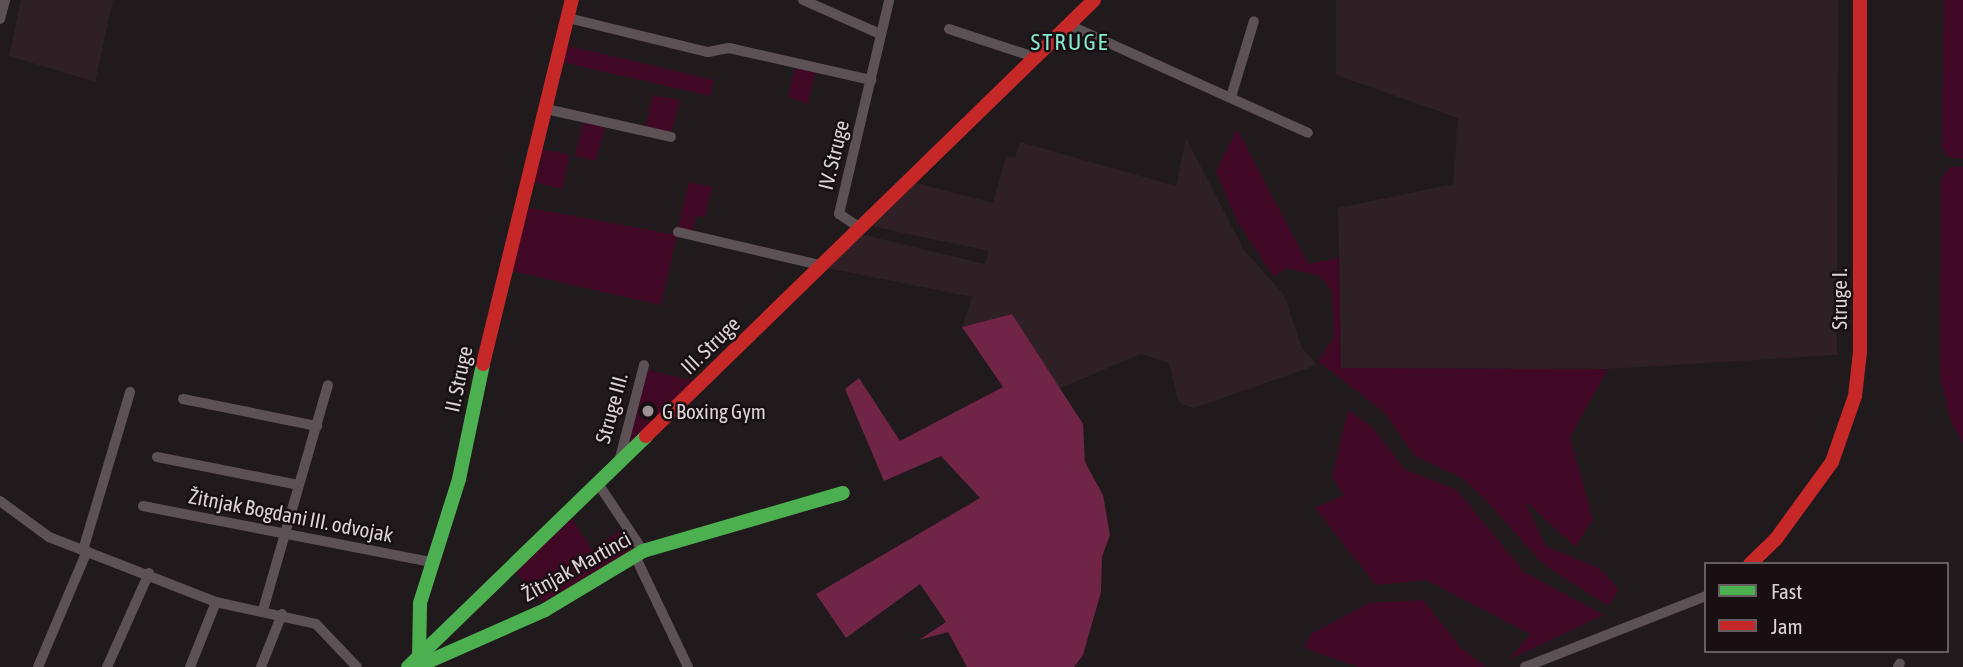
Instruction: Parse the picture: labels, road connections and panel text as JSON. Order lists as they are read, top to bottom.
{
  "streets": {
    "street": [
      "IV. Struge",
      "Struge I.",
      "III. Struge",
      "II. Struge",
      "Struge III.",
      "Žitnjak Bogdani III. odvojak",
      "Žitnjak Martinci"
    ]
  },
  "crossings": [
    ["IV. Struge", "III. Struge"],
    ["III. Struge", "II. Struge"],
    ["III. Struge", "Struge III."],
    ["III. Struge", "Žitnjak Martinci"],
    ["II. Struge", "Žitnjak Bogdani III. odvojak"],
    ["II. Struge", "Žitnjak Martinci"]
  ],
  "districts": ["STRUGE"],
  "places": ["G Boxing Gym"],
  "legend": ["Fast", "Jam"]
}
